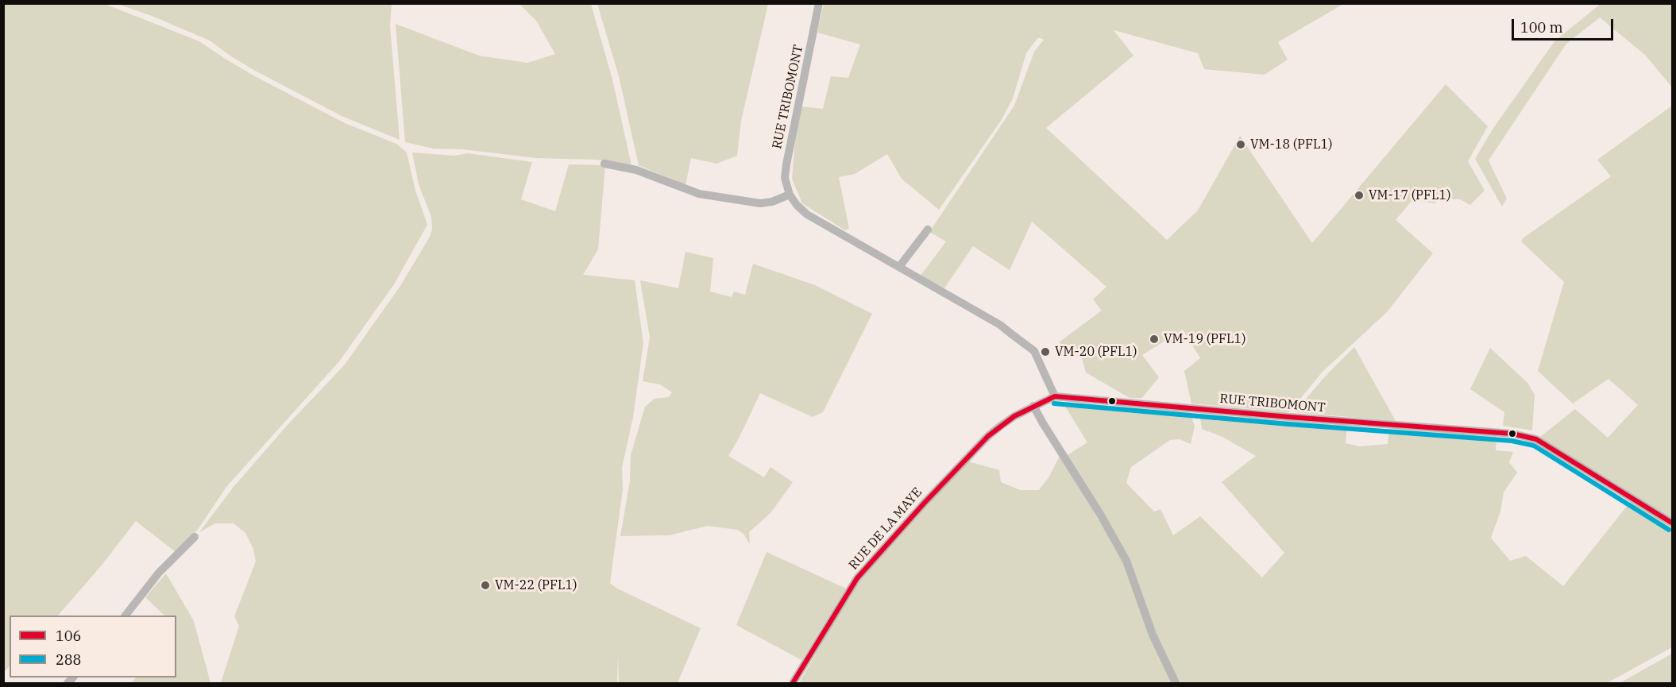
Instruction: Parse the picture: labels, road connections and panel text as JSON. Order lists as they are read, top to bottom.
{
  "streets": {
    "street": ["RUE TRIBOMONT", "RUE DE LA MAYE"]
  },
  "crossings": [
    ["RUE TRIBOMONT", "RUE DE LA MAYE"]
  ],
  "places": [
    "VM-18 (PFL1)",
    "VM-17 (PFL1)",
    "VM-19 (PFL1)",
    "VM-20 (PFL1)",
    "VM-22 (PFL1)"
  ],
  "lines": ["transit line 106", "transit line 288"],
  "legend": ["106", "288"],
  "scale_bar": "100 m"
}
